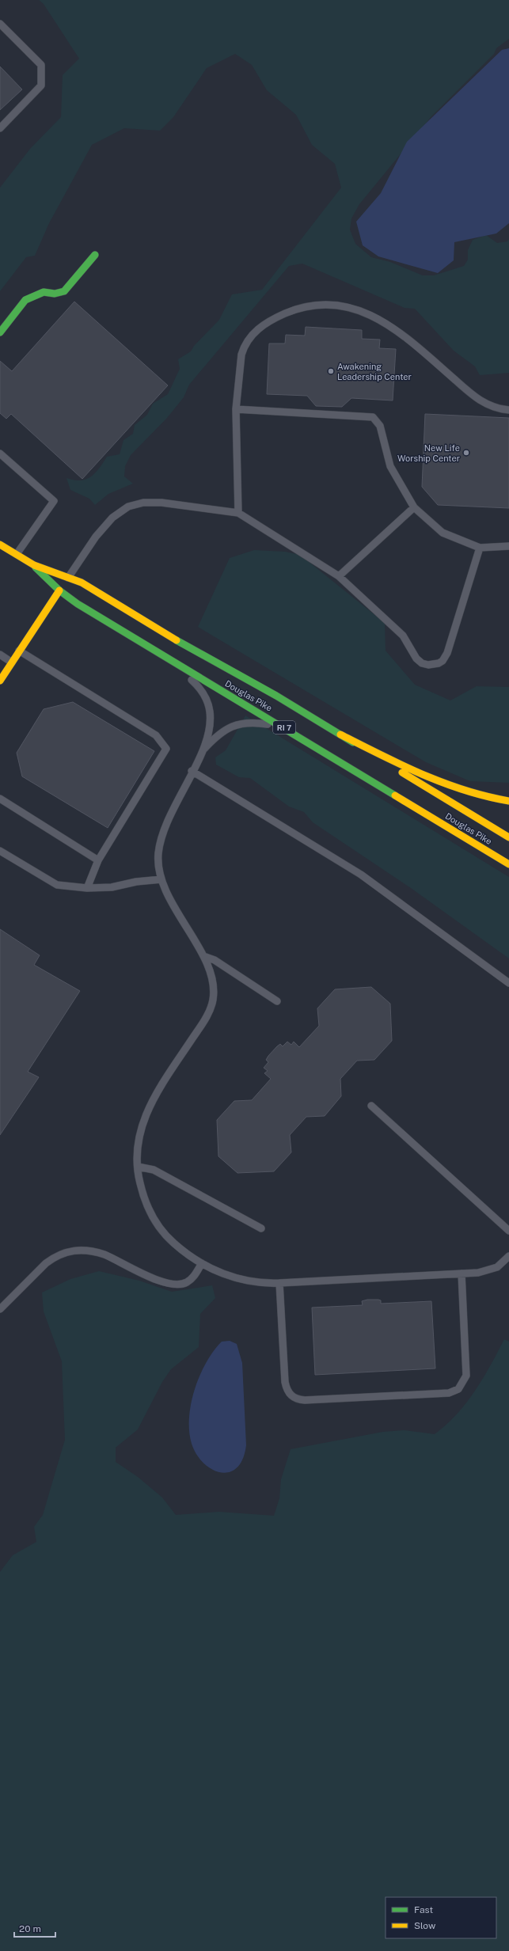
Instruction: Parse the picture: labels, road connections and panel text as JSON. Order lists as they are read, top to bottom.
{
  "streets": {
    "main road": ["Douglas Pike", "RI 7"]
  },
  "places": ["Awakening Leadership Center", "New Life Worship Center"],
  "legend": ["Fast", "Slow"],
  "scale_bar": "20 m"
}
